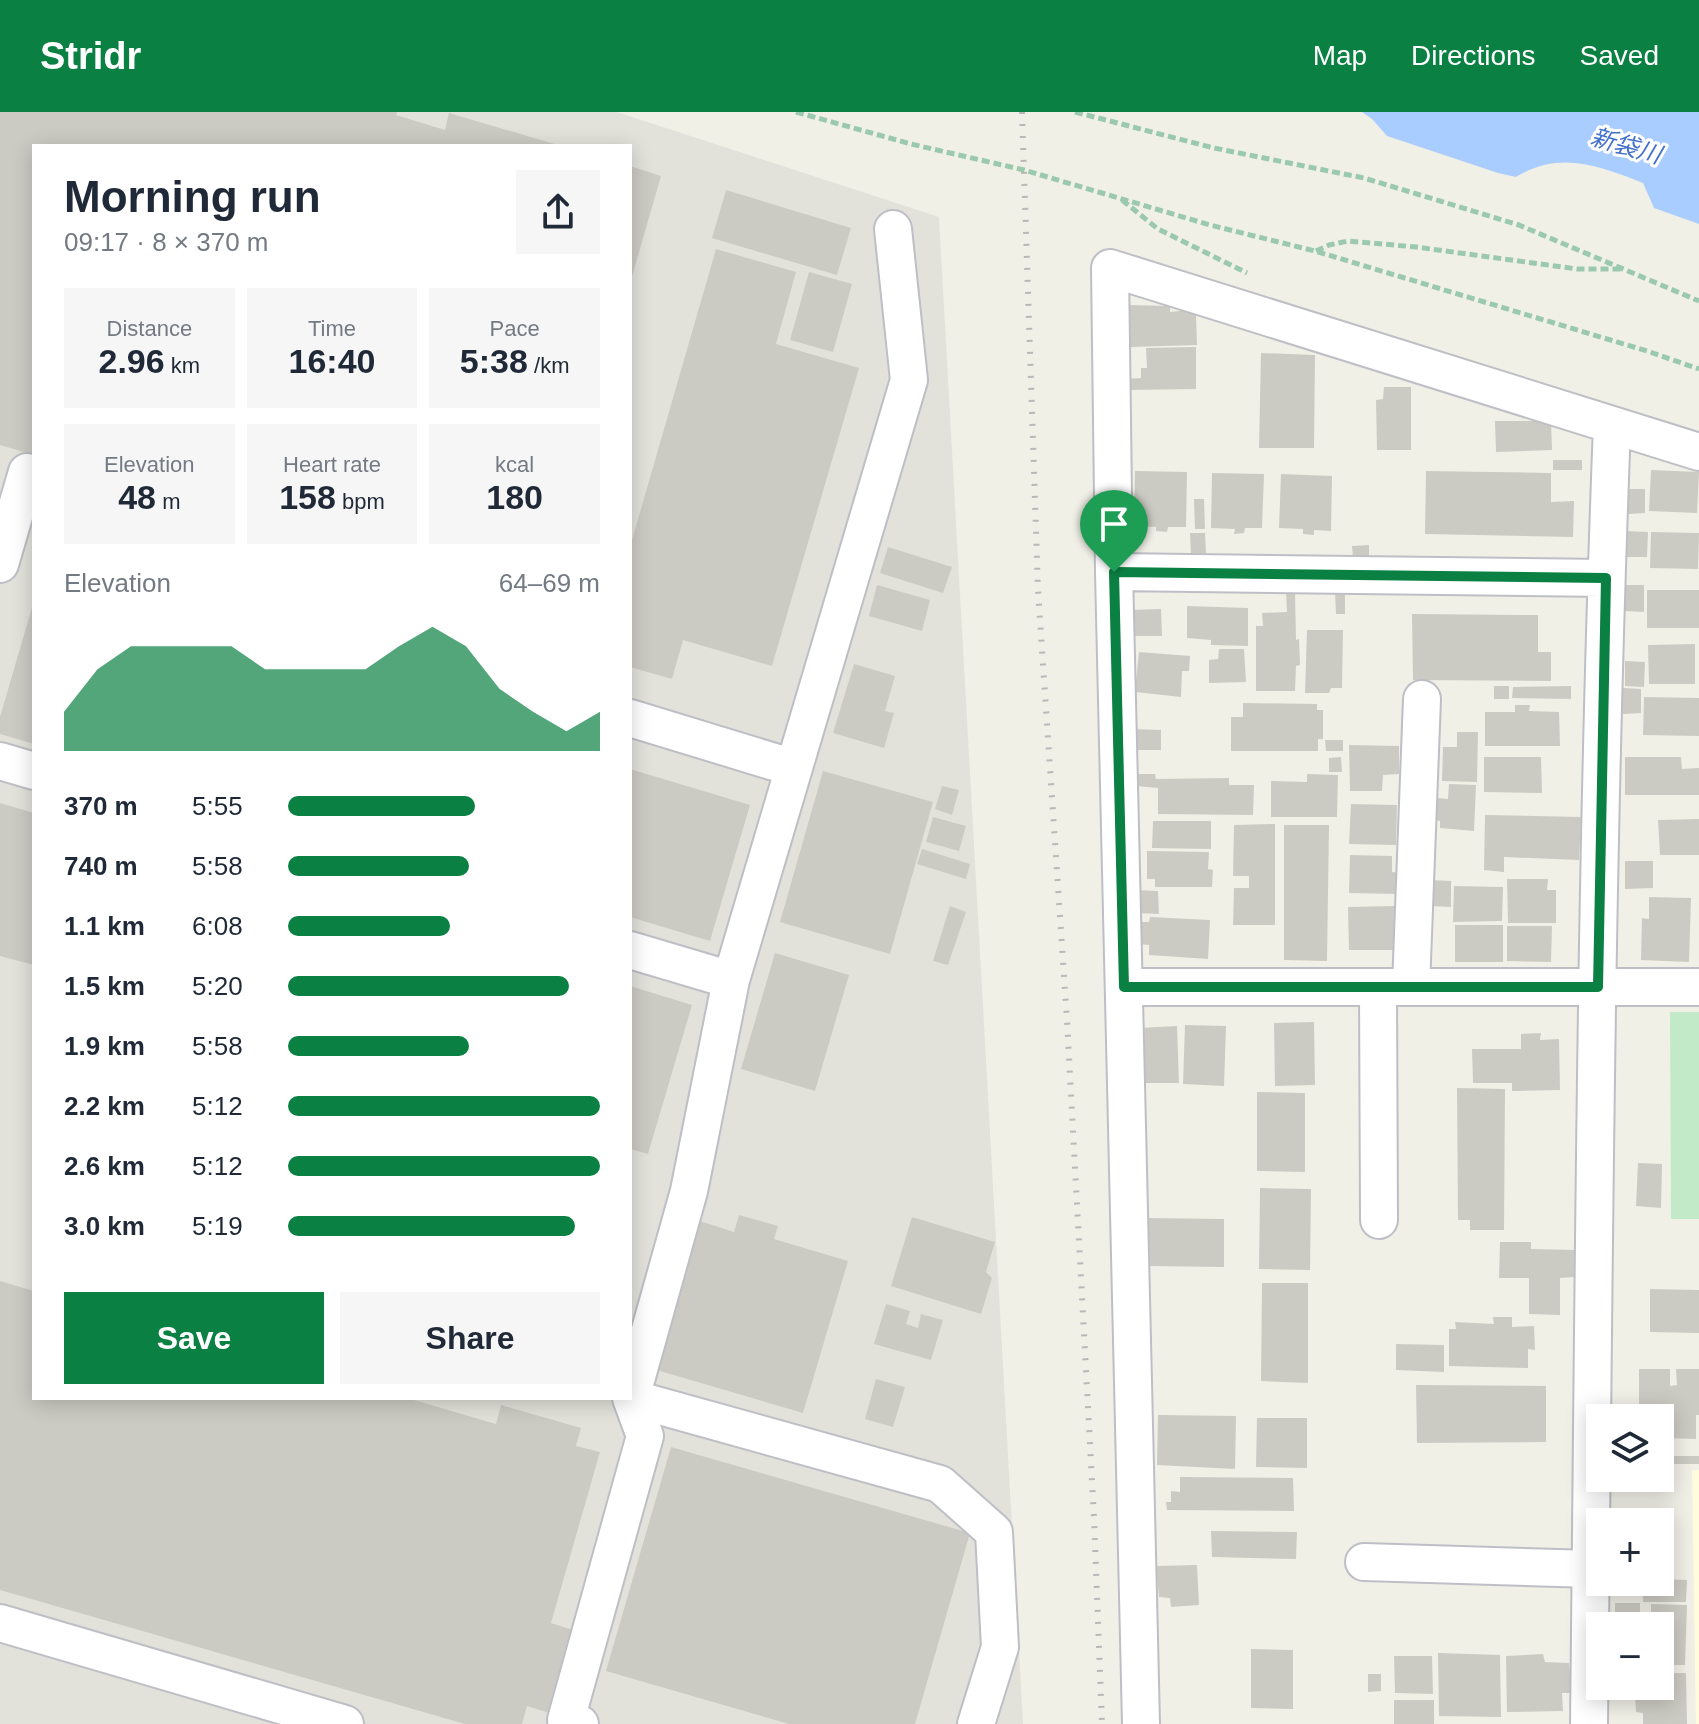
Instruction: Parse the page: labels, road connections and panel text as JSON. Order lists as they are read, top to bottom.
{
  "water": ["新袋川"],
  "page": {
    "header": "Stridr",
    "nav": ["Map", "Directions", "Saved"],
    "heading": ["Morning run", "09:17 · 8 × 370 m"],
    "stats": [
      ["Distance", "2.96 km"],
      ["Time", "16:40"],
      ["Pace", "5:38 /km"],
      ["Elevation", "48 m"],
      ["Heart rate", "158 bpm"],
      ["kcal", "180"]
    ],
    "chart": ["Elevation", "64–69 m"],
    "list": [
      {
        "name": "370 m",
        "note": "5:55"
      },
      {
        "name": "740 m",
        "note": "5:58"
      },
      {
        "name": "1.1 km",
        "note": "6:08"
      },
      {
        "name": "1.5 km",
        "note": "5:20"
      },
      {
        "name": "1.9 km",
        "note": "5:58"
      },
      {
        "name": "2.2 km",
        "note": "5:12"
      },
      {
        "name": "2.6 km",
        "note": "5:12"
      },
      {
        "name": "3.0 km",
        "note": "5:19"
      }
    ],
    "buttons": ["Save", "Share"],
    "map_buttons": ["+", "−"]
  }
}
